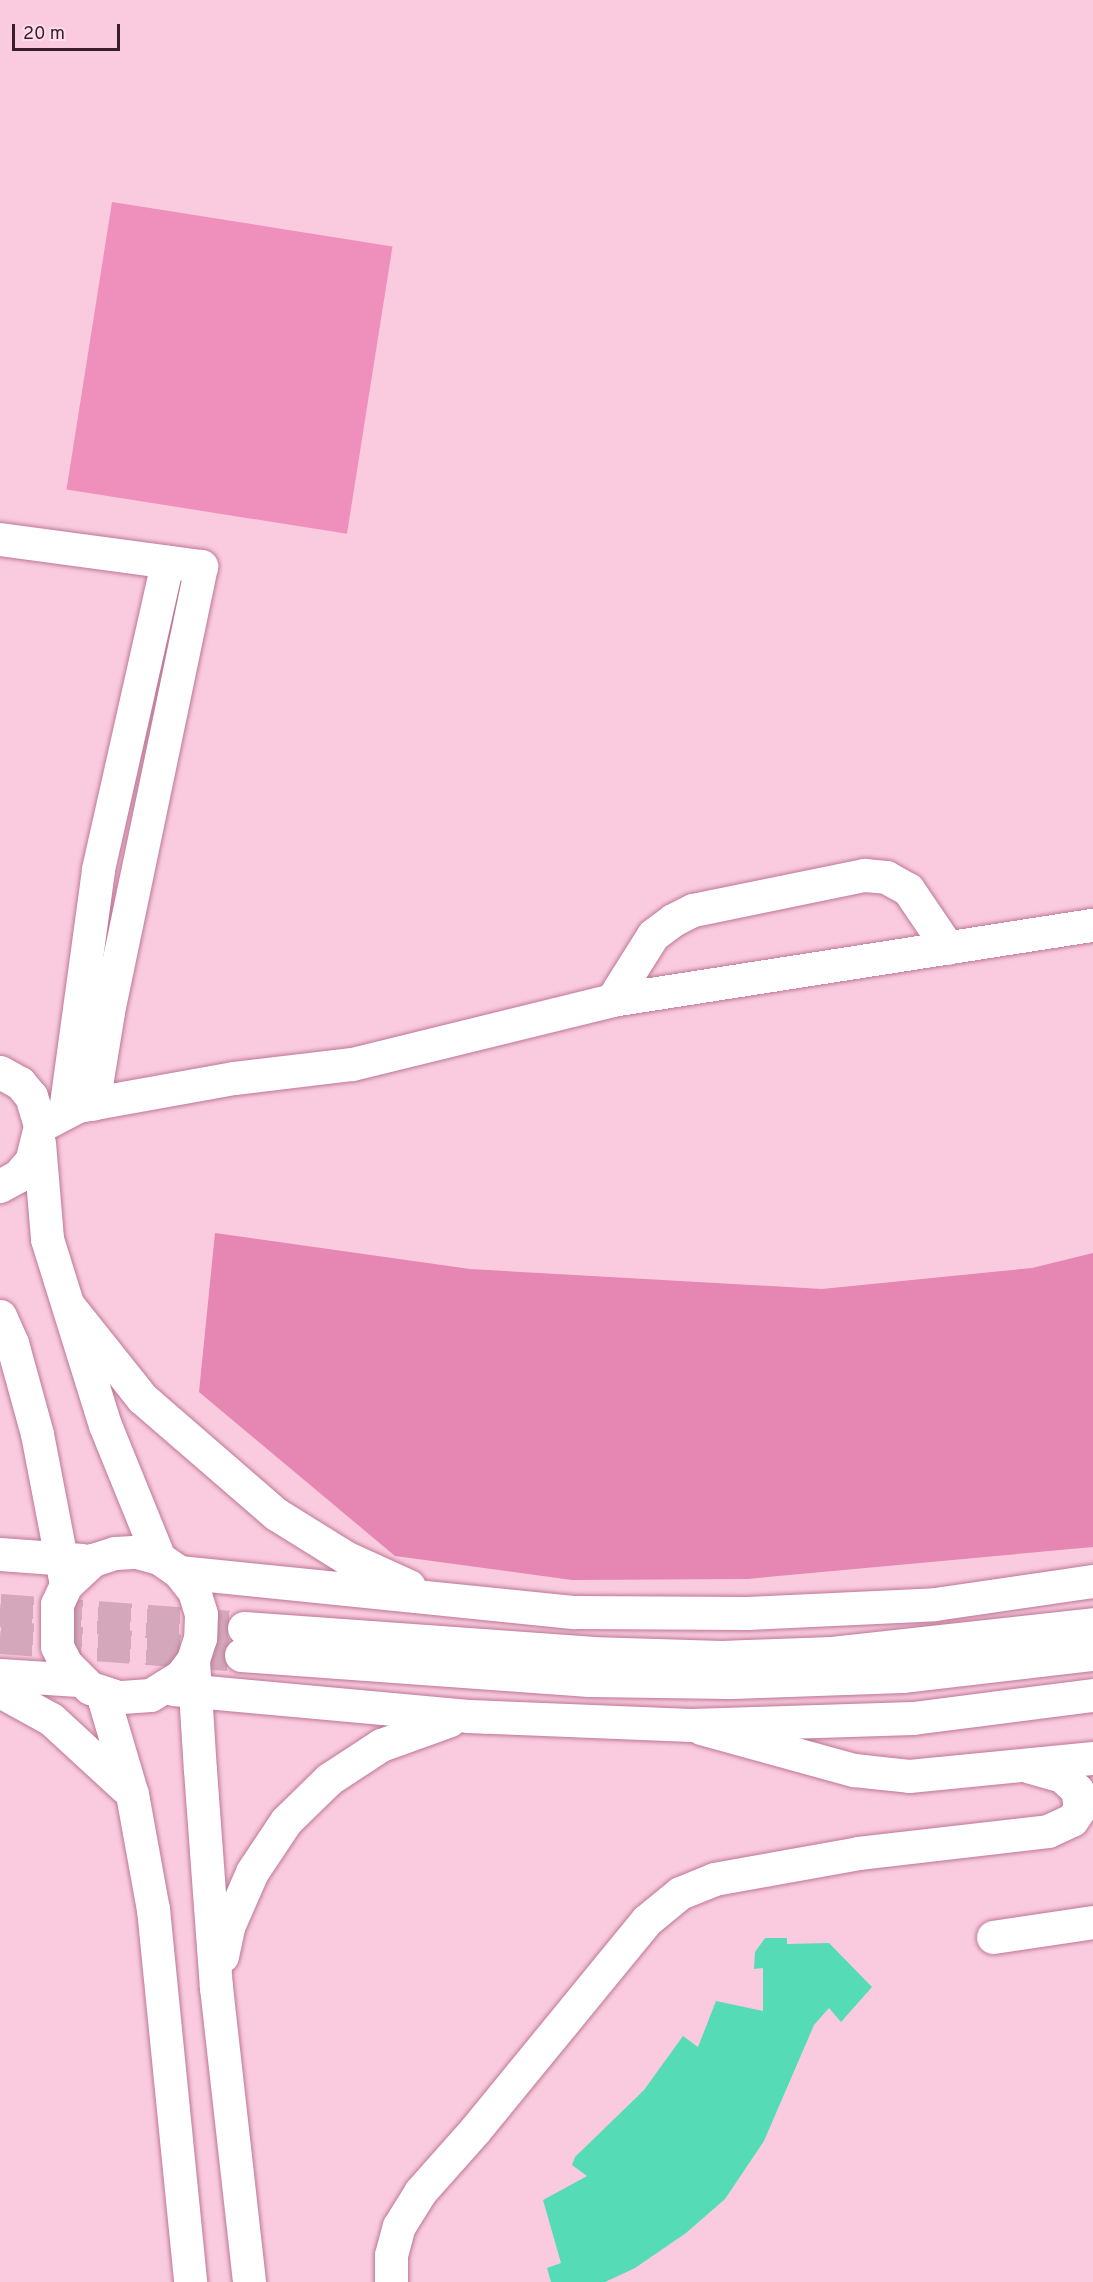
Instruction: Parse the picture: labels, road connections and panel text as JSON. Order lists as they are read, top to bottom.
{
  "scale_bar": "20 m"
}
